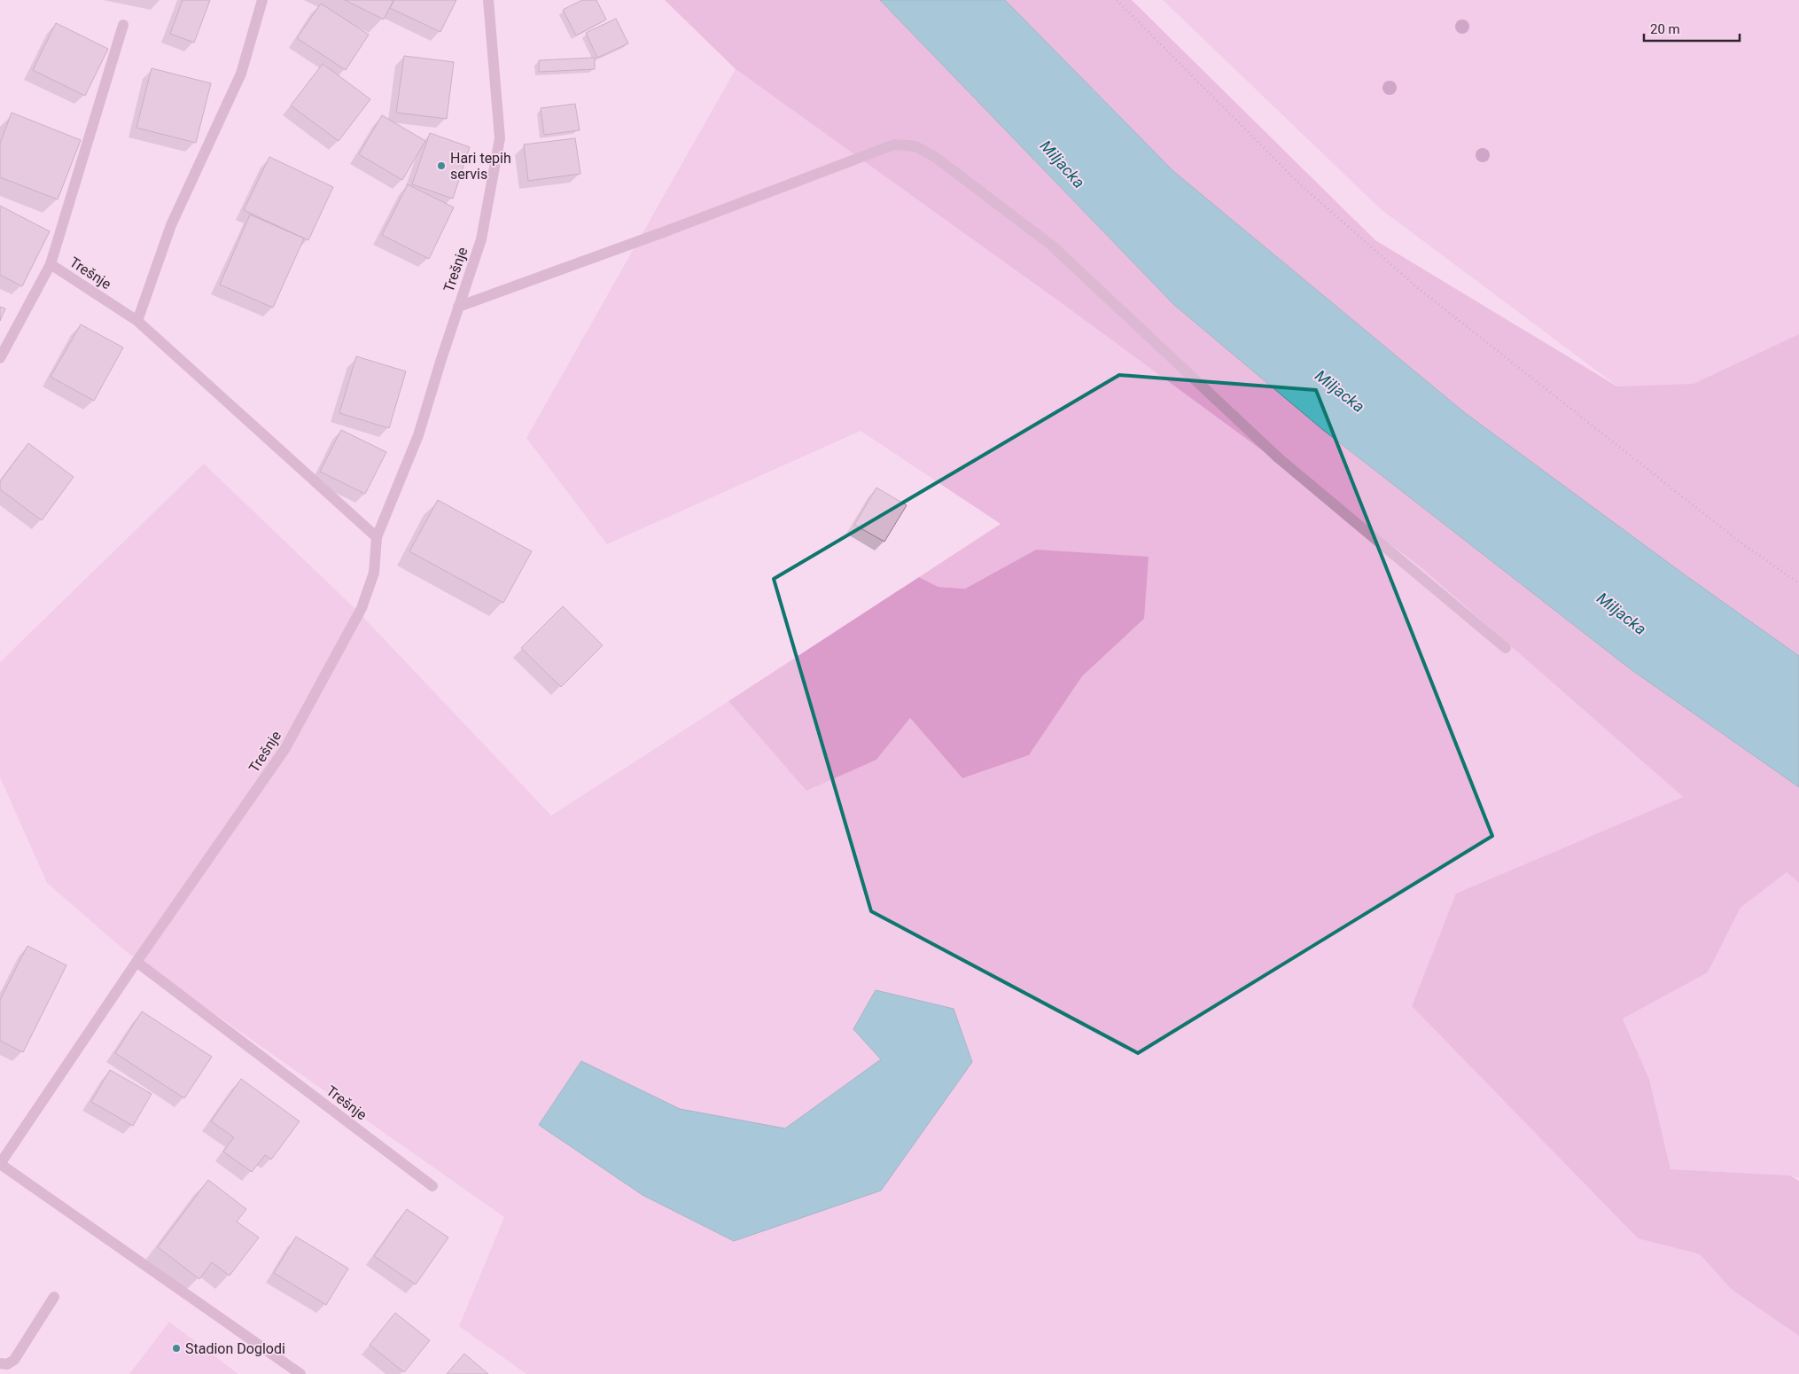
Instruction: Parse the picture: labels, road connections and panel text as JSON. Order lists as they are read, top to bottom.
{
  "streets": {
    "street": ["Trešnje"]
  },
  "water": ["Miljacka"],
  "places": ["Hari tepih servis", "Stadion Doglodi"],
  "scale_bar": "20 m"
}
